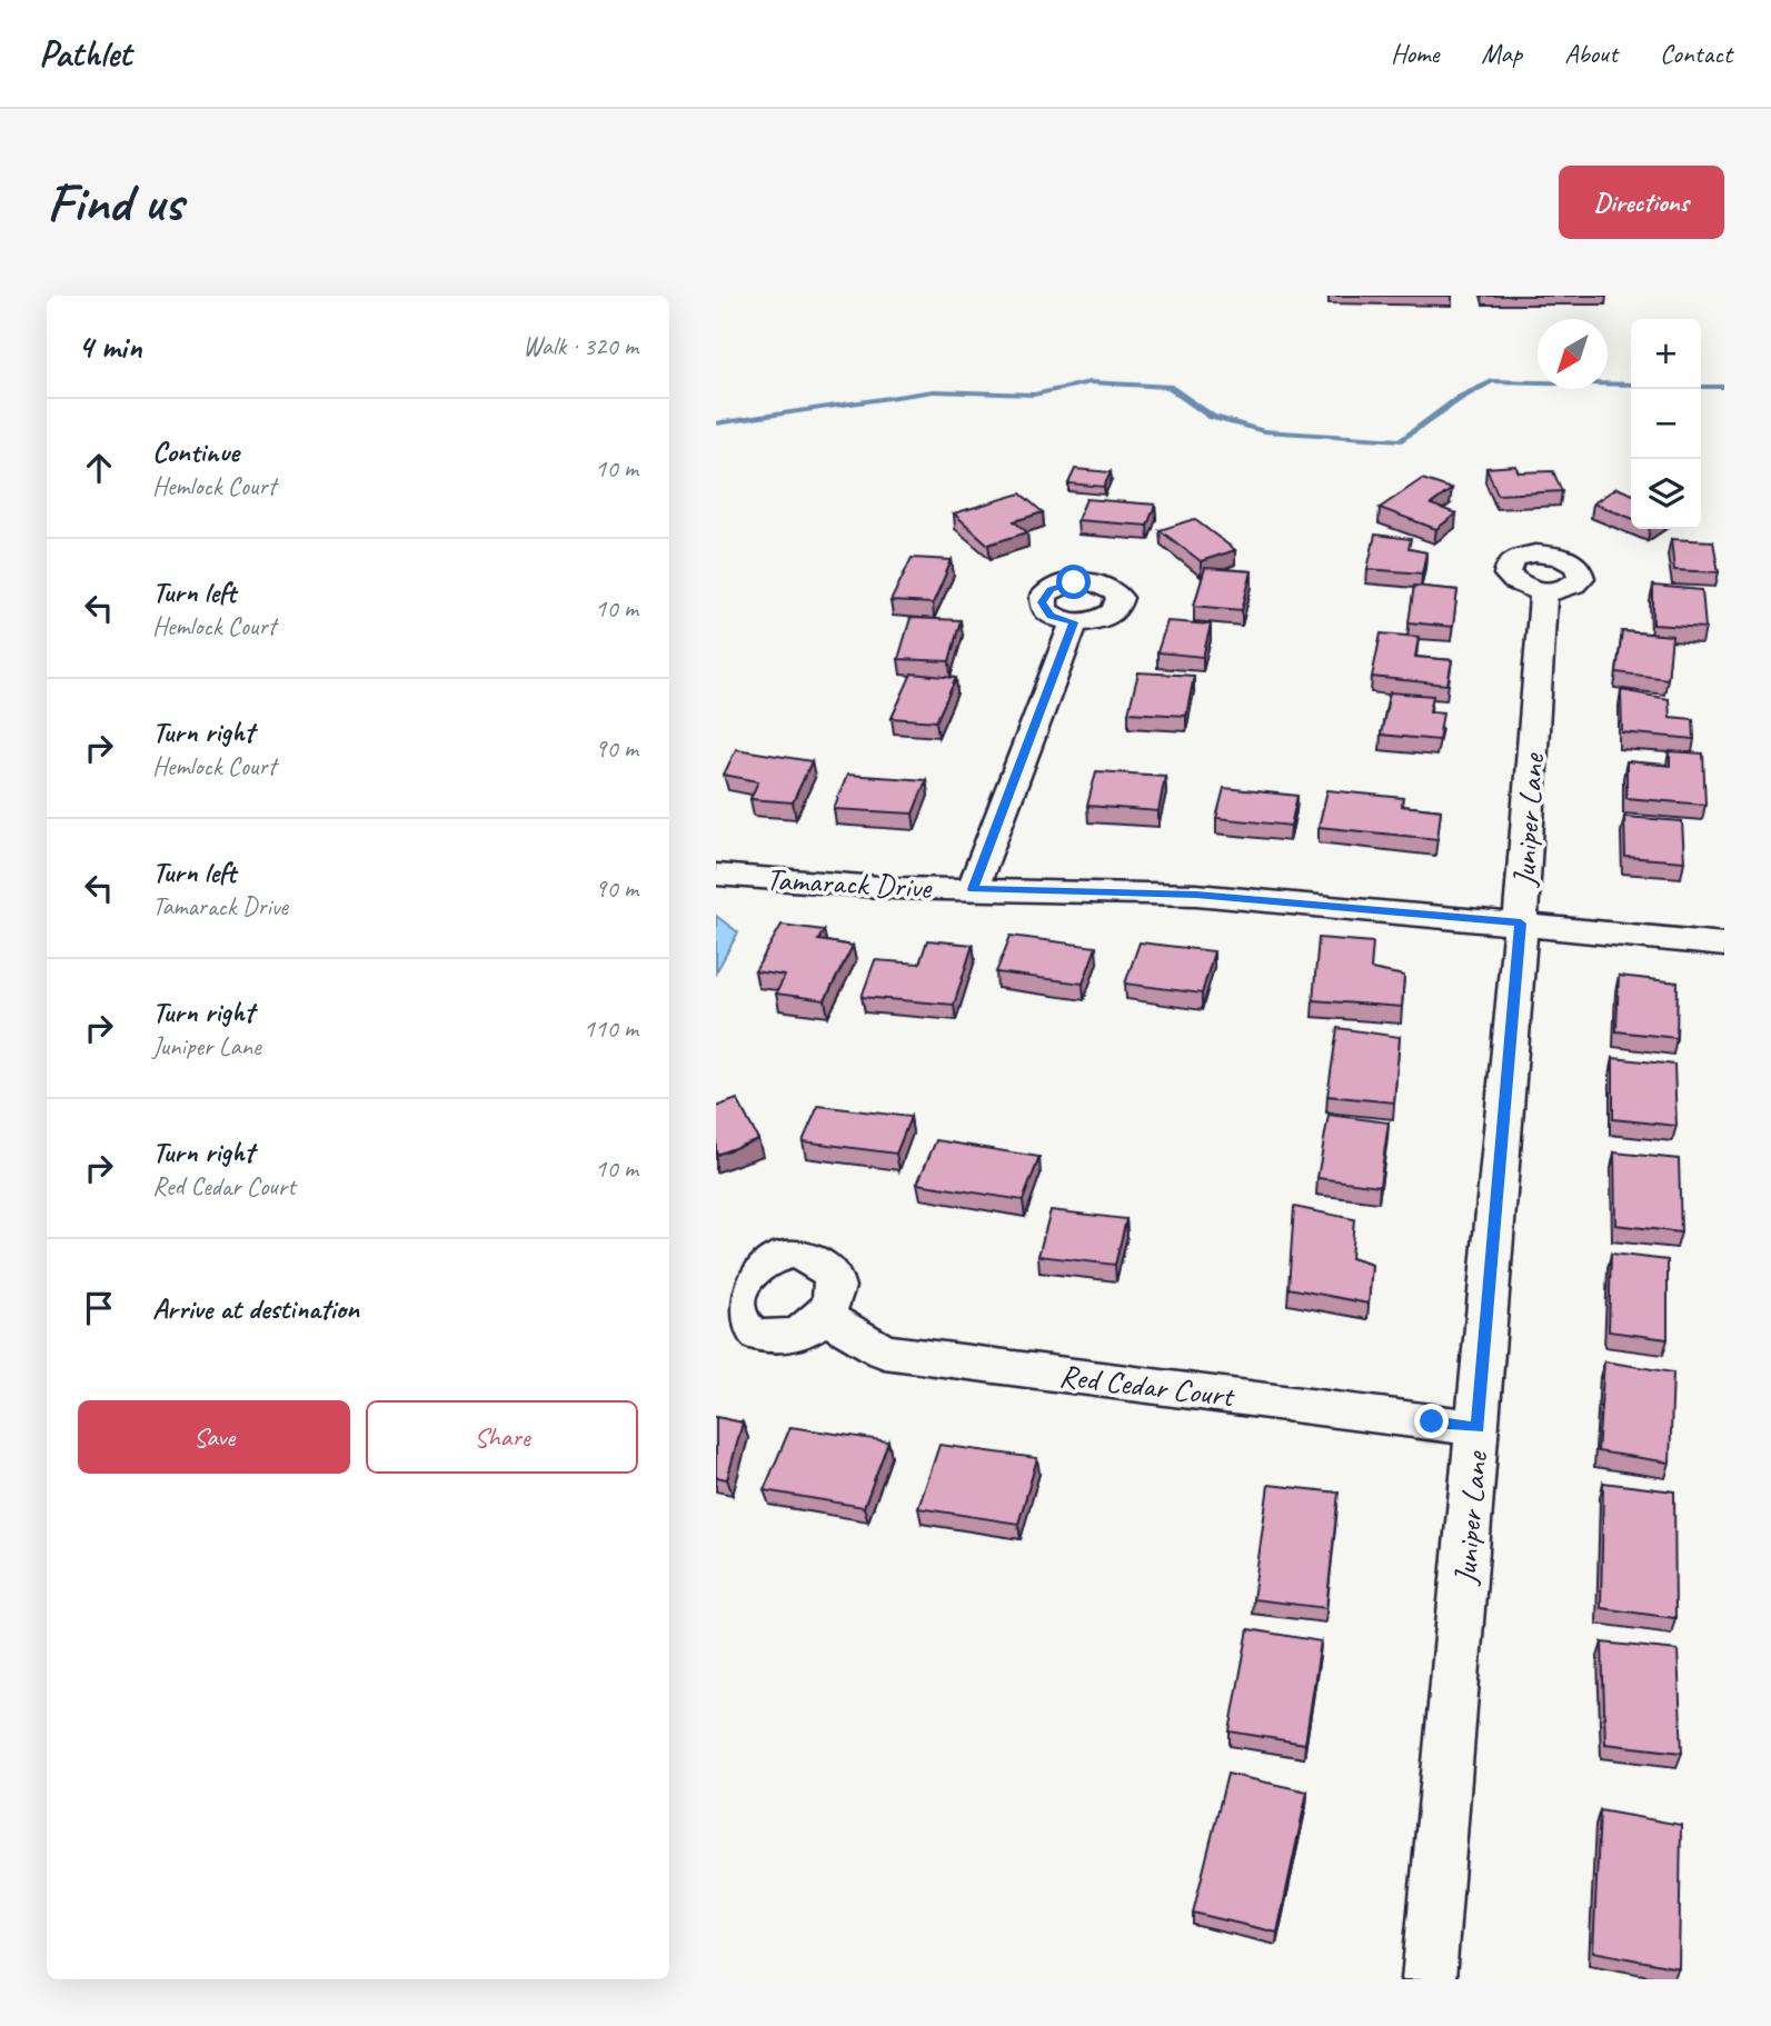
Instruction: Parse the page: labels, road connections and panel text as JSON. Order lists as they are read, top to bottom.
{
  "streets": {
    "street": ["Juniper Lane", "Tamarack Drive", "Red Cedar Court"]
  },
  "crossings": [
    ["Juniper Lane", "Tamarack Drive"],
    ["Juniper Lane", "Red Cedar Court"]
  ],
  "north": "bottom left",
  "page": {
    "header": "Pathlet",
    "nav": [
      "Home",
      "Map",
      "About",
      "Contact"
    ],
    "buttons": [
      "Directions",
      ["Save", "Share"]
    ],
    "title": "Find us",
    "heading": ["4 min", "Walk · 320 m"],
    "map_buttons": ["+", "−"],
    "list": [
      ["Continue", "Hemlock Court", "10 m"],
      ["Turn left", "Hemlock Court", "10 m"],
      ["Turn right", "Hemlock Court", "90 m"],
      ["Turn left", "Tamarack Drive", "90 m"],
      ["Turn right", "Juniper Lane", "110 m"],
      ["Turn right", "Red Cedar Court", "10 m"],
      "Arrive at destination"
    ]
  }
}
